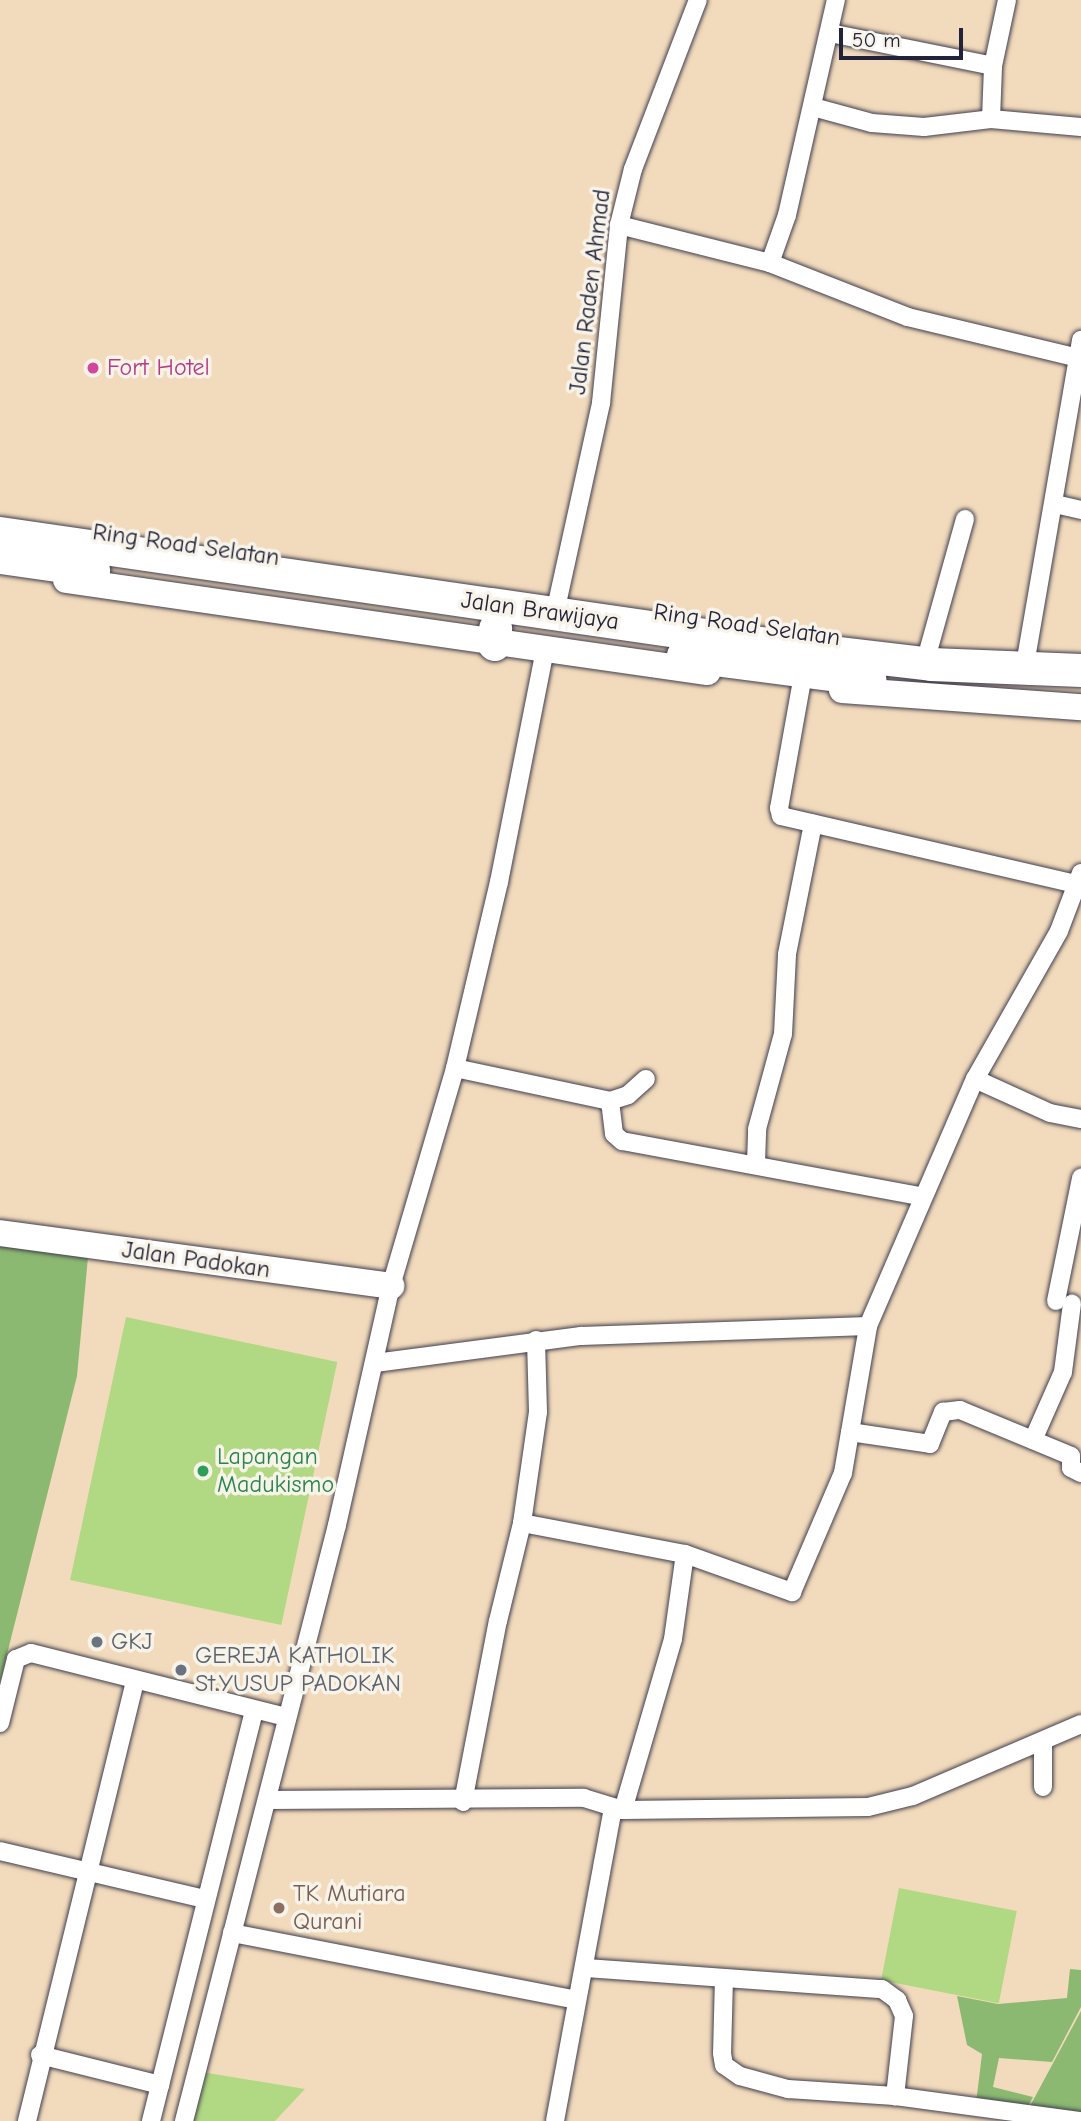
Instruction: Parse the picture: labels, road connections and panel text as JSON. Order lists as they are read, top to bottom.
{
  "streets": {
    "highway": ["Jalan Brawijaya"],
    "street": ["Jalan Raden Ahmad", "Ring Road Selatan", "Jalan Padokan"]
  },
  "crossings": [
    ["Jalan Raden Ahmad", "Ring Road Selatan"]
  ],
  "places": [
    "Fort Hotel",
    "Lapangan Madukismo",
    "GKJ",
    "GEREJA KATHOLIK St.YUSUP PADOKAN",
    "TK Mutiara Qurani"
  ],
  "scale_bar": "50 m"
}
